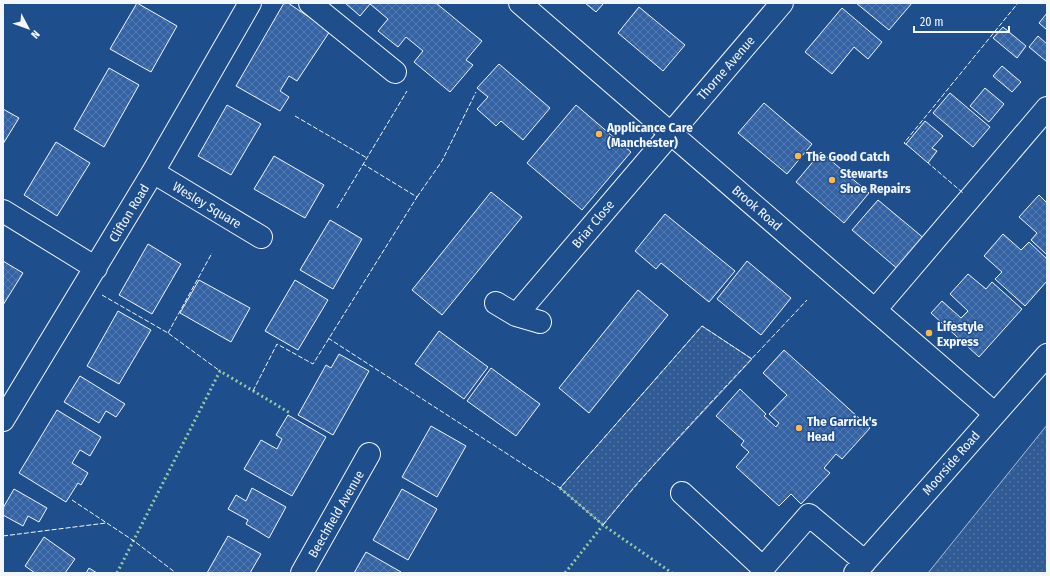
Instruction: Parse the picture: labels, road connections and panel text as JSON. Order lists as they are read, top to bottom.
{
  "streets": {
    "street": [
      "Thorne Avenue",
      "Wesley Square",
      "Brook Road",
      "Clifton Road",
      "Briar Close",
      "Moorside Road",
      "Beechfield Avenue"
    ]
  },
  "crossings": [
    ["Thorne Avenue", "Brook Road"],
    ["Thorne Avenue", "Briar Close"],
    ["Wesley Square", "Clifton Road"],
    ["Brook Road", "Briar Close"],
    ["Brook Road", "Moorside Road"]
  ],
  "places": [
    "Applicance Care (Manchester)",
    "The Good Catch",
    "Stewarts Shoe Repairs",
    "Lifestyle Express",
    "The Garrick's Head"
  ],
  "scale_bar": "20 m",
  "north": "bottom right"
}
